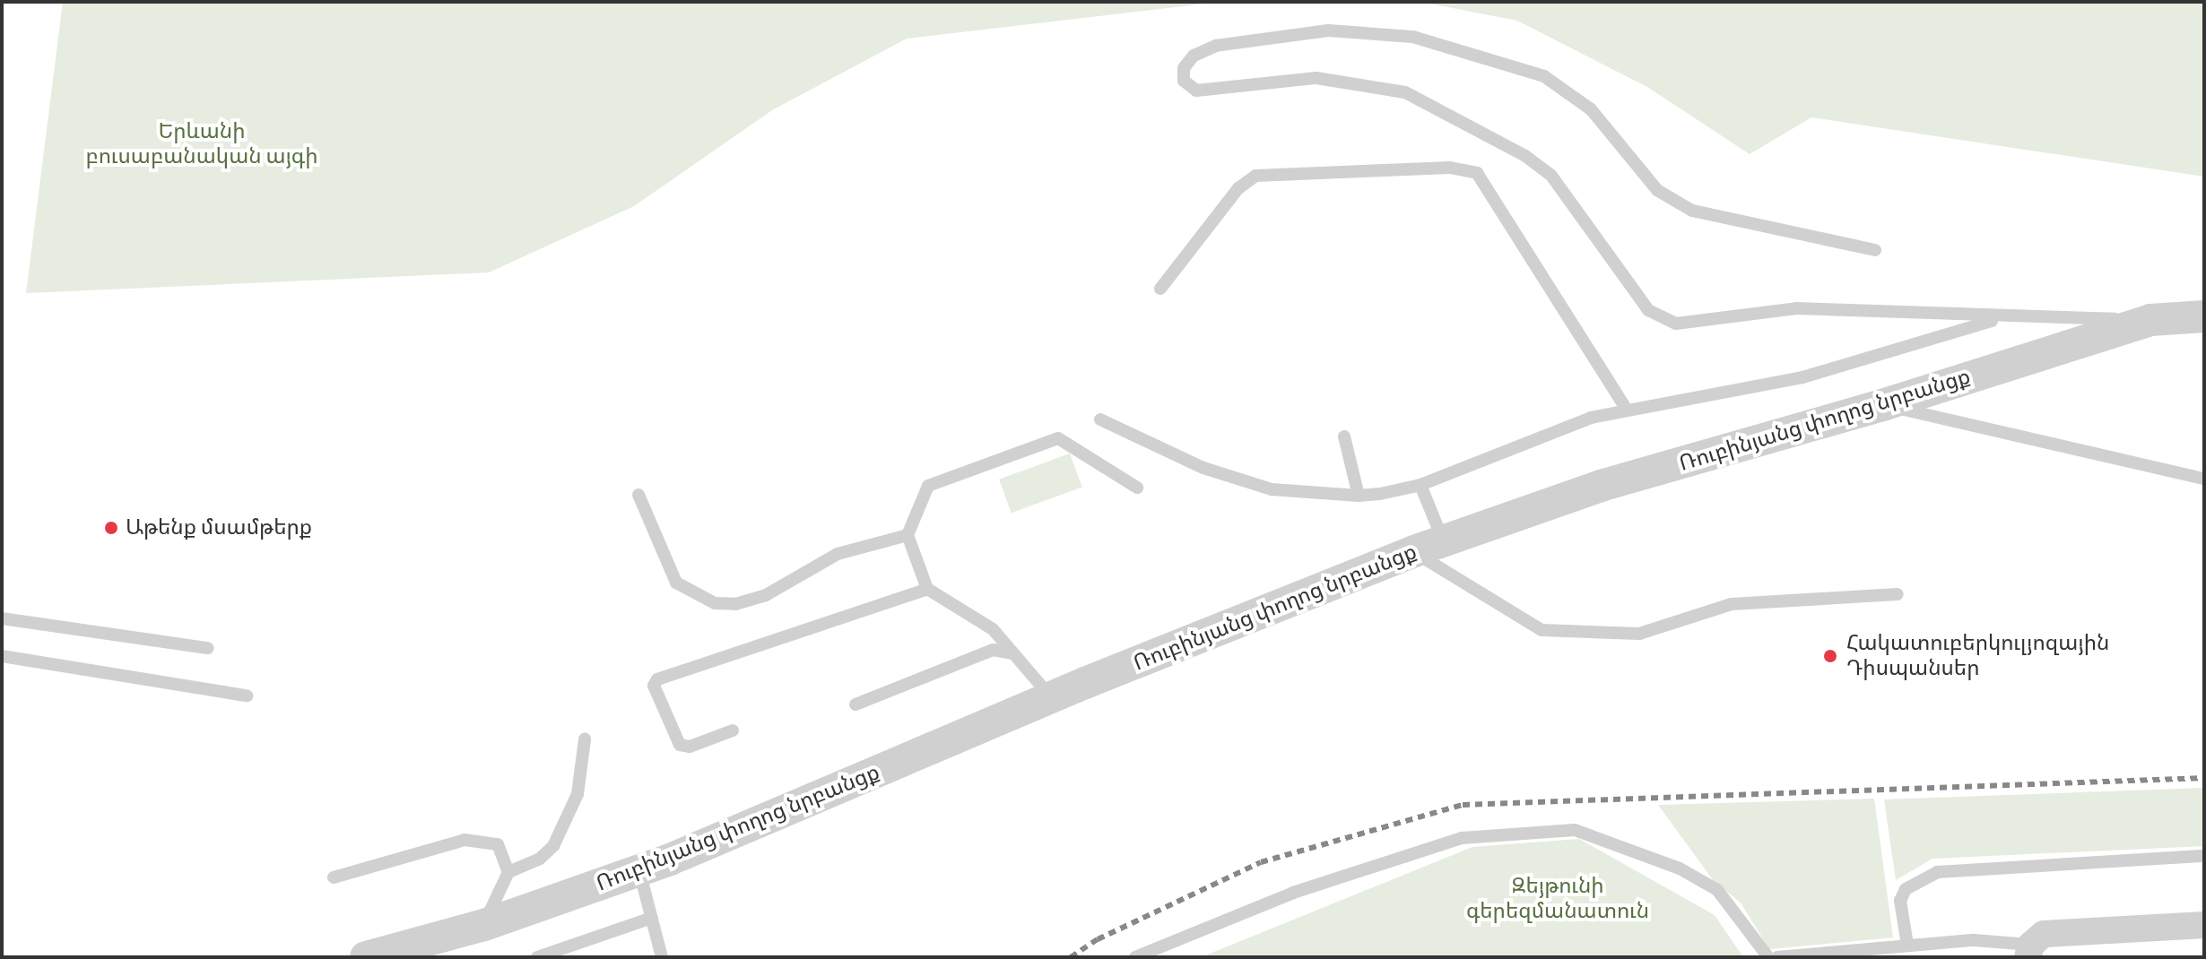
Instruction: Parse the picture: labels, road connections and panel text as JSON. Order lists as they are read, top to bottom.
{
  "streets": {
    "street": ["Ռուբինյանց փողոց նրբանցք"]
  },
  "parks": ["Երևանի բուսաբանական այգի", "Զեյթունի գերեզմանատուն"],
  "places": ["Աթենք մսամթերք", "Հակատուբերկուլյոզային Դիսպանսեր"]
}
